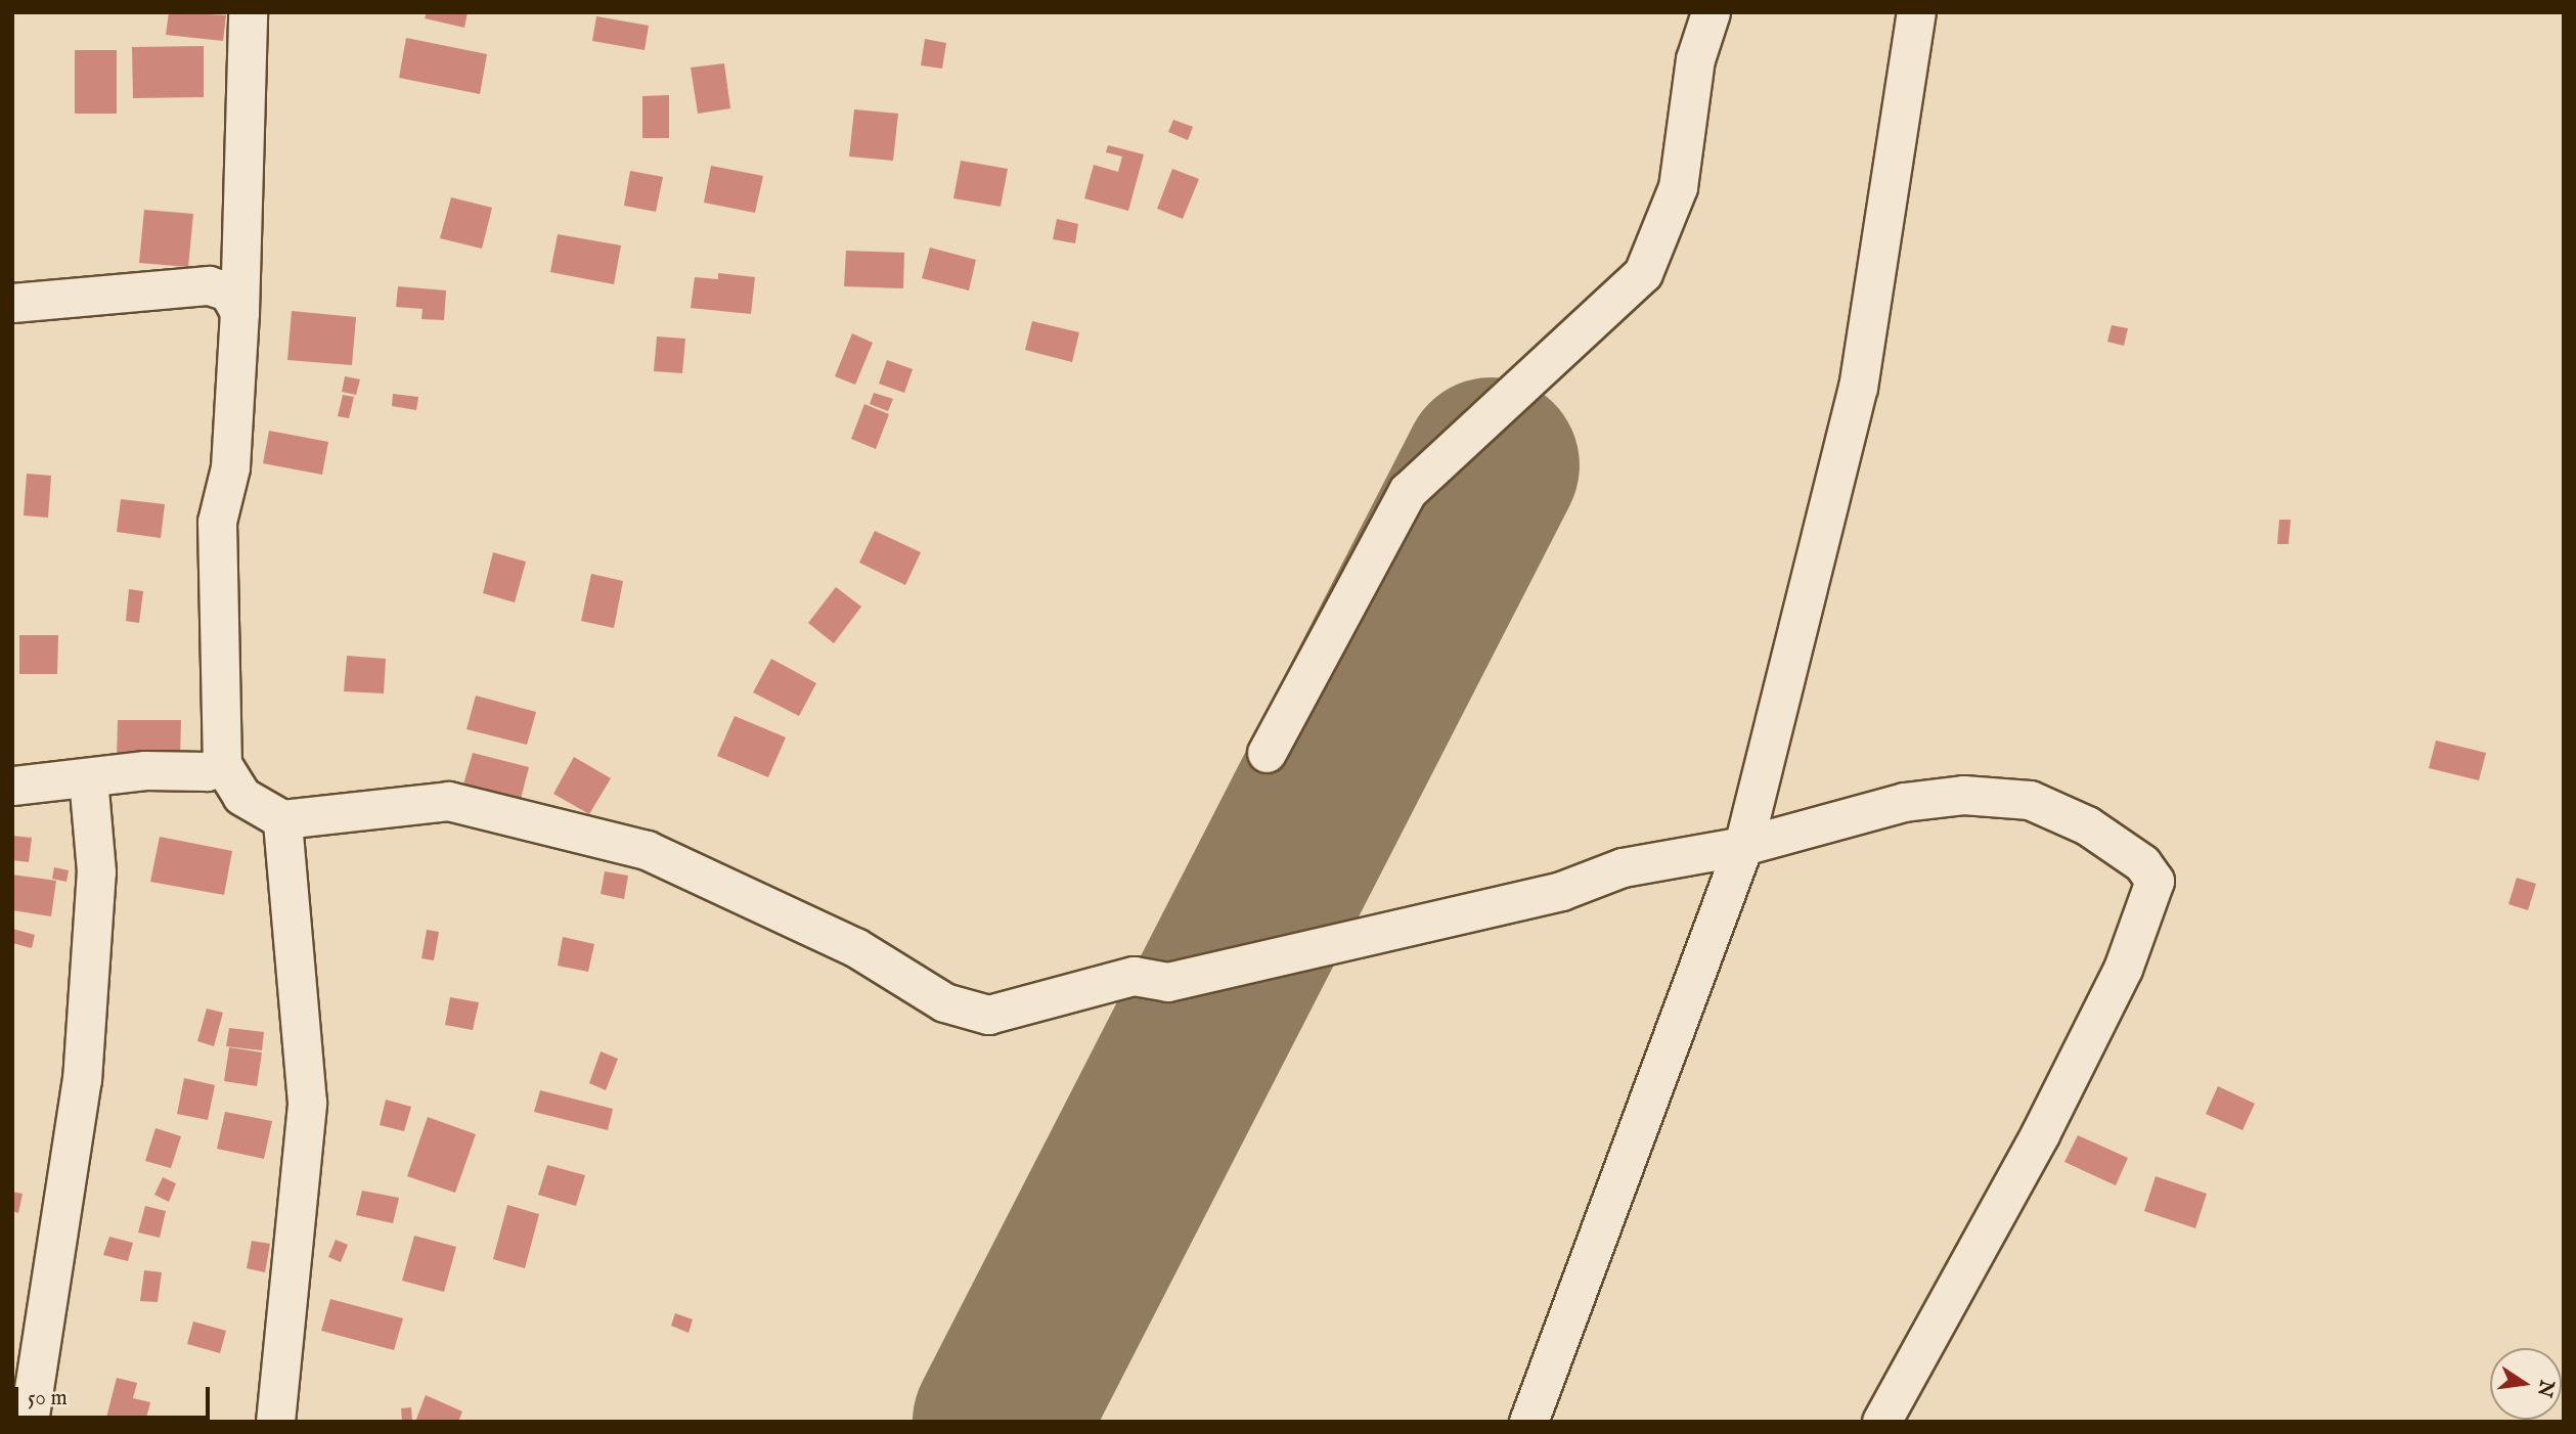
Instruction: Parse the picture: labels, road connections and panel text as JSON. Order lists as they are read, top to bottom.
{
  "scale_bar": "50 m",
  "north": "right"
}
